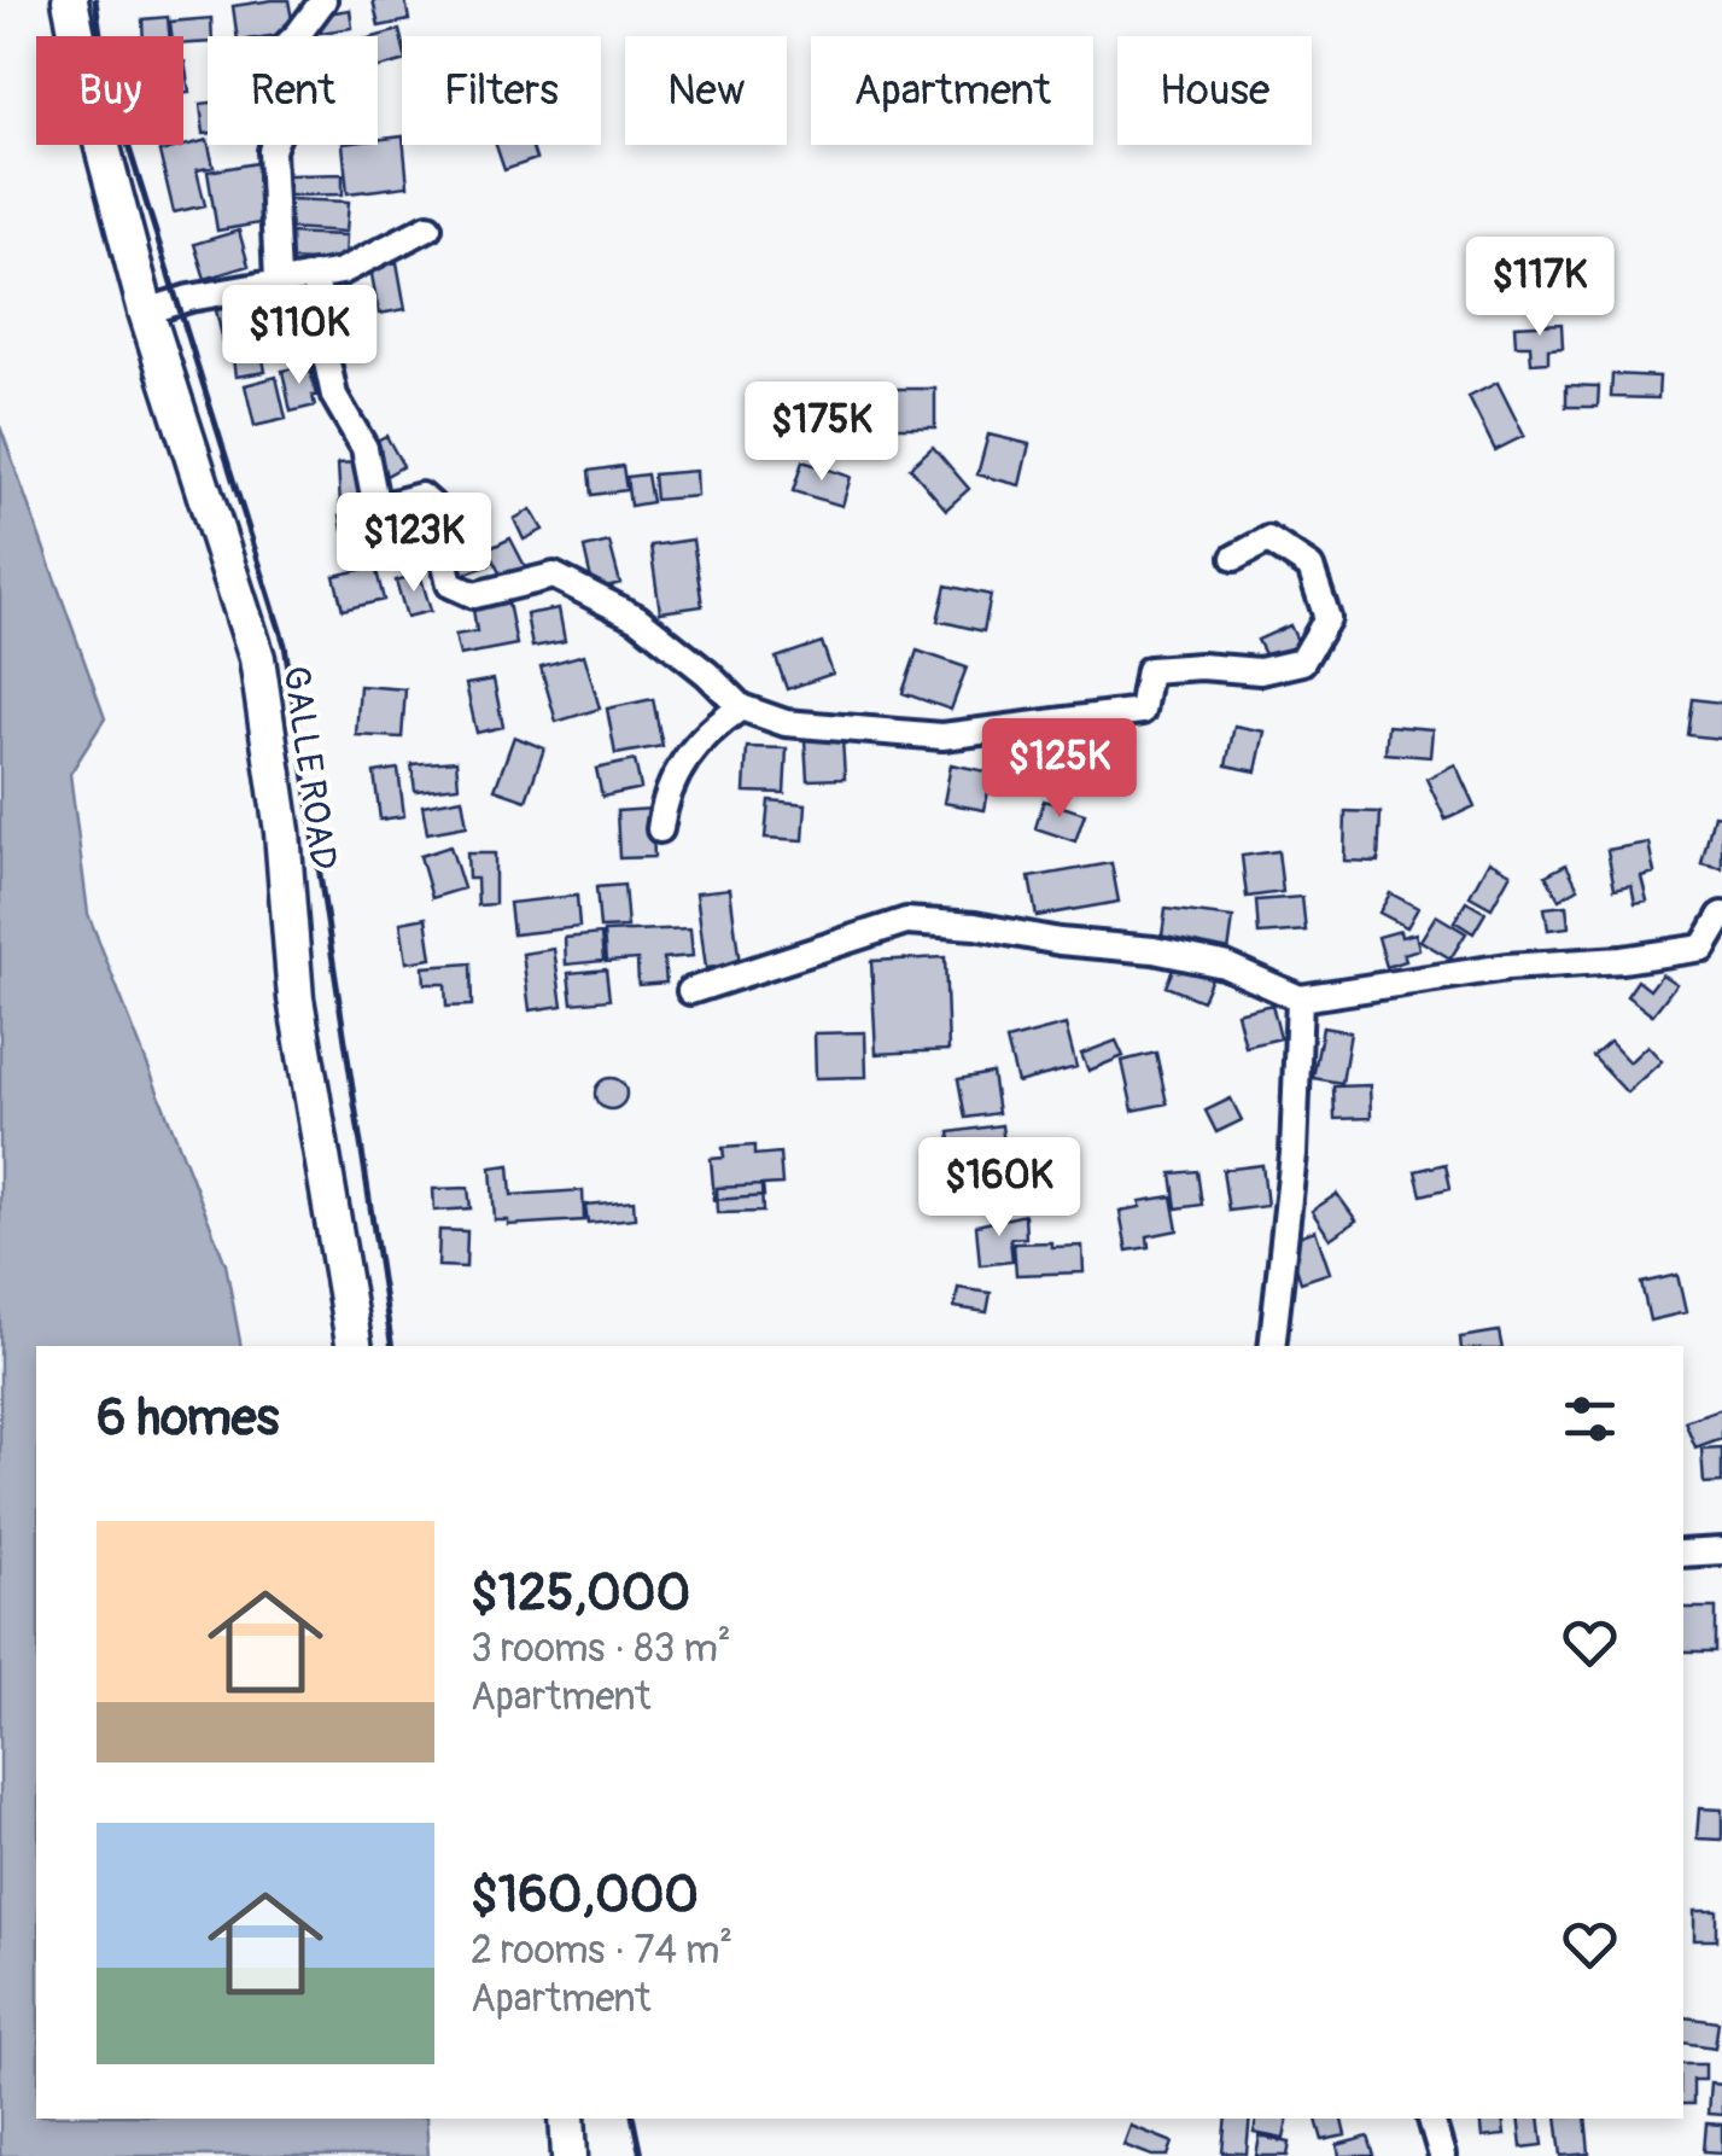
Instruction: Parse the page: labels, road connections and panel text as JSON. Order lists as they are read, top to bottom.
{
  "streets": {
    "highway": ["GALLE ROAD"]
  },
  "page": {
    "chip": [
      "Buy",
      "Rent",
      "Filters",
      "New",
      "Apartment",
      "House"
    ],
    "price": [
      "$117K",
      "$110K",
      "$175K",
      "$123K",
      "$125K",
      "$160K"
    ],
    "heading": "6 homes",
    "list": [
      {
        "name": "$125,000",
        "note": "3 rooms · 83 m² · Apartment"
      },
      {
        "name": "$160,000",
        "note": "2 rooms · 74 m² · Apartment"
      }
    ]
  }
}
